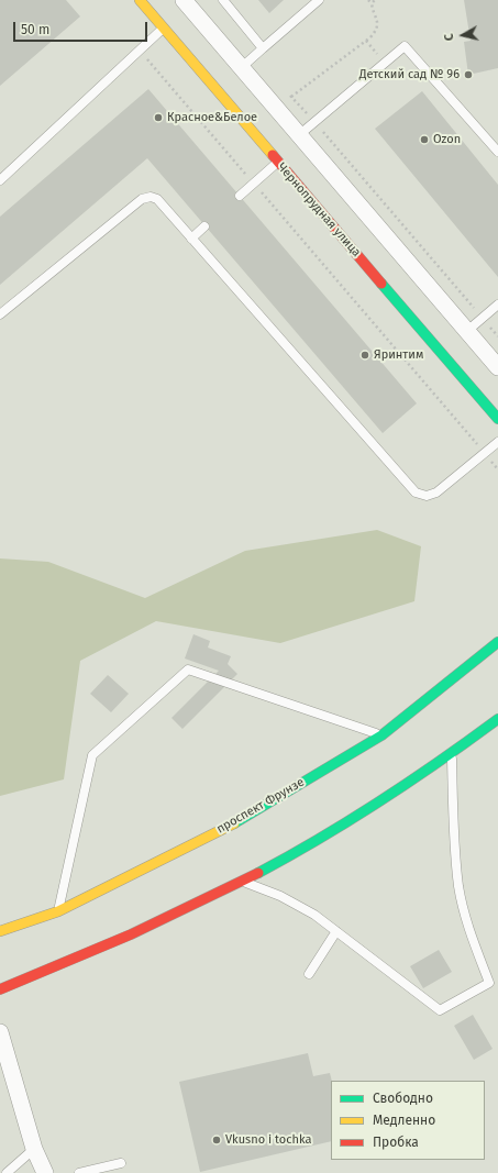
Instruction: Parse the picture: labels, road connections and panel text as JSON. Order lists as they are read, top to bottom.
{
  "streets": {
    "main road": ["Чернопрудная улица", "проспект Фрунзе"]
  },
  "places": [
    "Детский сад № 96",
    "Красное&Белое",
    "Ozon",
    "Яринтим",
    "Vkusno i tochka"
  ],
  "legend": ["Свободно", "Медленно", "Пробка"],
  "scale_bar": "50 m",
  "north": "left"
}
